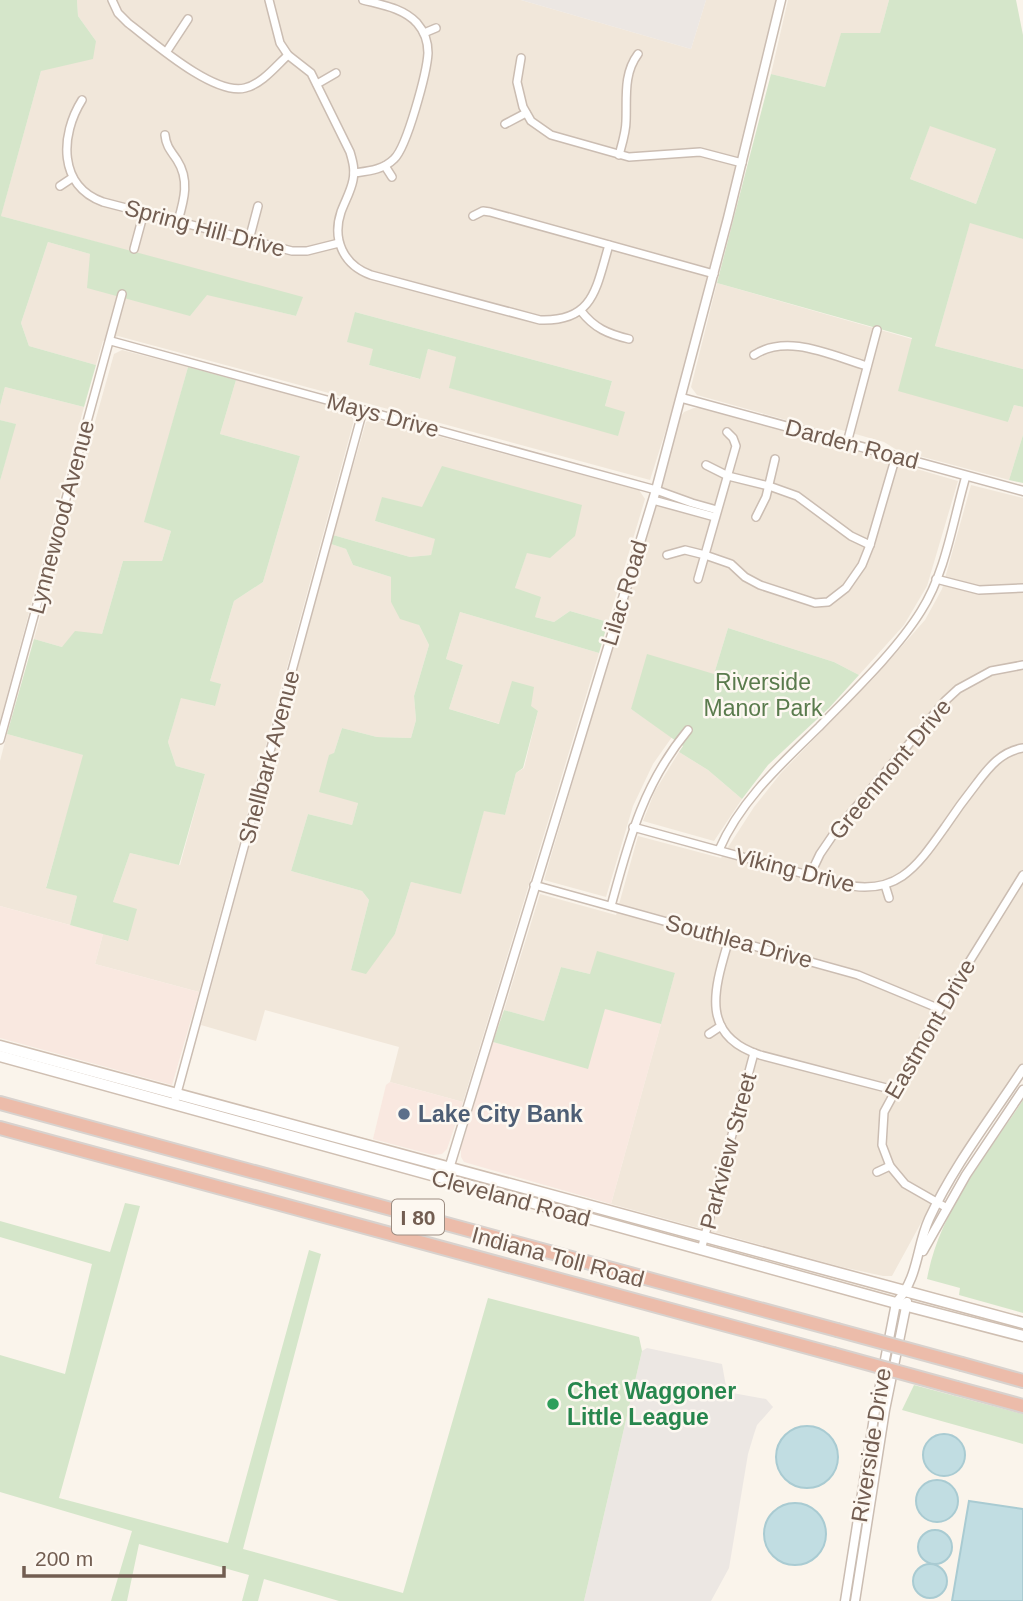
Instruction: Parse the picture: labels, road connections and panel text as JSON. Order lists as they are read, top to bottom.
{
  "streets": {
    "highway": ["I 80", "Indiana Toll Road"],
    "main road": ["Cleveland Road"],
    "street": [
      "Spring Hill Drive",
      "Mays Drive",
      "Darden Road",
      "Lynnewood Avenue",
      "Lilac Road",
      "Shellbark Avenue",
      "Greenmont Drive",
      "Viking Drive",
      "Southlea Drive",
      "Eastmont Drive",
      "Parkview Street",
      "Riverside Drive"
    ]
  },
  "crossings": [
    ["Mays Drive", "Lynnewood Avenue"],
    ["Mays Drive", "Lilac Road"],
    ["Mays Drive", "Shellbark Avenue"],
    ["Darden Road", "Lilac Road"],
    ["Lilac Road", "Southlea Drive"],
    ["Lilac Road", "Cleveland Road"],
    ["Shellbark Avenue", "Cleveland Road"],
    ["Greenmont Drive", "Viking Drive"],
    ["Southlea Drive", "Eastmont Drive"],
    ["Parkview Street", "Cleveland Road"],
    ["Cleveland Road", "Riverside Drive"]
  ],
  "parks": ["Riverside Manor Park"],
  "places": ["Lake City Bank", "Chet Waggoner Little League"],
  "scale_bar": "200 m"
}
